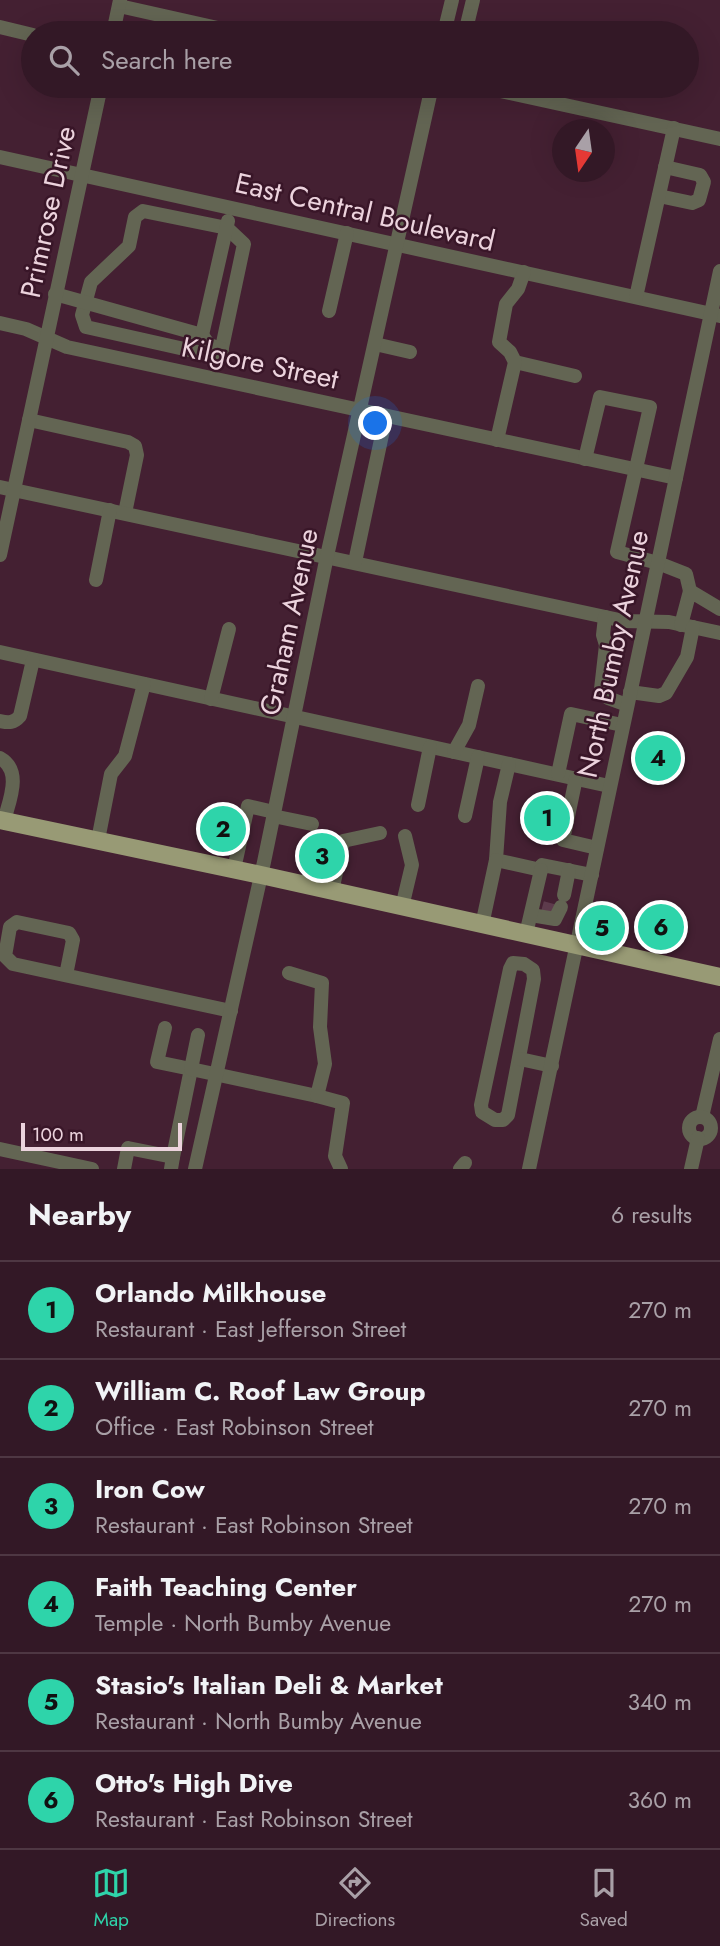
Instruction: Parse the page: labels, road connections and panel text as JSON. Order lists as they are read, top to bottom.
{
  "streets": {
    "street": [
      "Primrose Drive",
      "East Central Boulevard",
      "Kilgore Street",
      "Graham Avenue",
      "North Bumby Avenue"
    ]
  },
  "crossings": [
    ["Primrose Drive", "East Central Boulevard"],
    ["Primrose Drive", "Kilgore Street"],
    ["East Central Boulevard", "Graham Avenue"],
    ["East Central Boulevard", "North Bumby Avenue"],
    ["Kilgore Street", "Graham Avenue"],
    ["Kilgore Street", "North Bumby Avenue"]
  ],
  "scale_bar": "100 m",
  "north": "bottom",
  "page": {
    "search": "Search here",
    "pins": [
      "4",
      "1",
      "2",
      "3",
      "6",
      "5"
    ],
    "scale": "100 m",
    "heading": ["Nearby", "6 results"],
    "list": [
      {
        "mark": "1",
        "name": "Orlando Milkhouse",
        "note": "Restaurant · East Jefferson Street",
        "value": "270 m"
      },
      {
        "mark": "2",
        "name": "William C. Roof Law Group",
        "note": "Office · East Robinson Street",
        "value": "270 m"
      },
      {
        "mark": "3",
        "name": "Iron Cow",
        "note": "Restaurant · East Robinson Street",
        "value": "270 m"
      },
      {
        "mark": "4",
        "name": "Faith Teaching Center",
        "note": "Temple · North Bumby Avenue",
        "value": "270 m"
      },
      {
        "mark": "5",
        "name": "Stasio's Italian Deli & Market",
        "note": "Restaurant · North Bumby Avenue",
        "value": "340 m"
      },
      {
        "mark": "6",
        "name": "Otto's High Dive",
        "note": "Restaurant · East Robinson Street",
        "value": "360 m"
      }
    ],
    "nav": ["Map", "Directions", "Saved"]
  }
}
